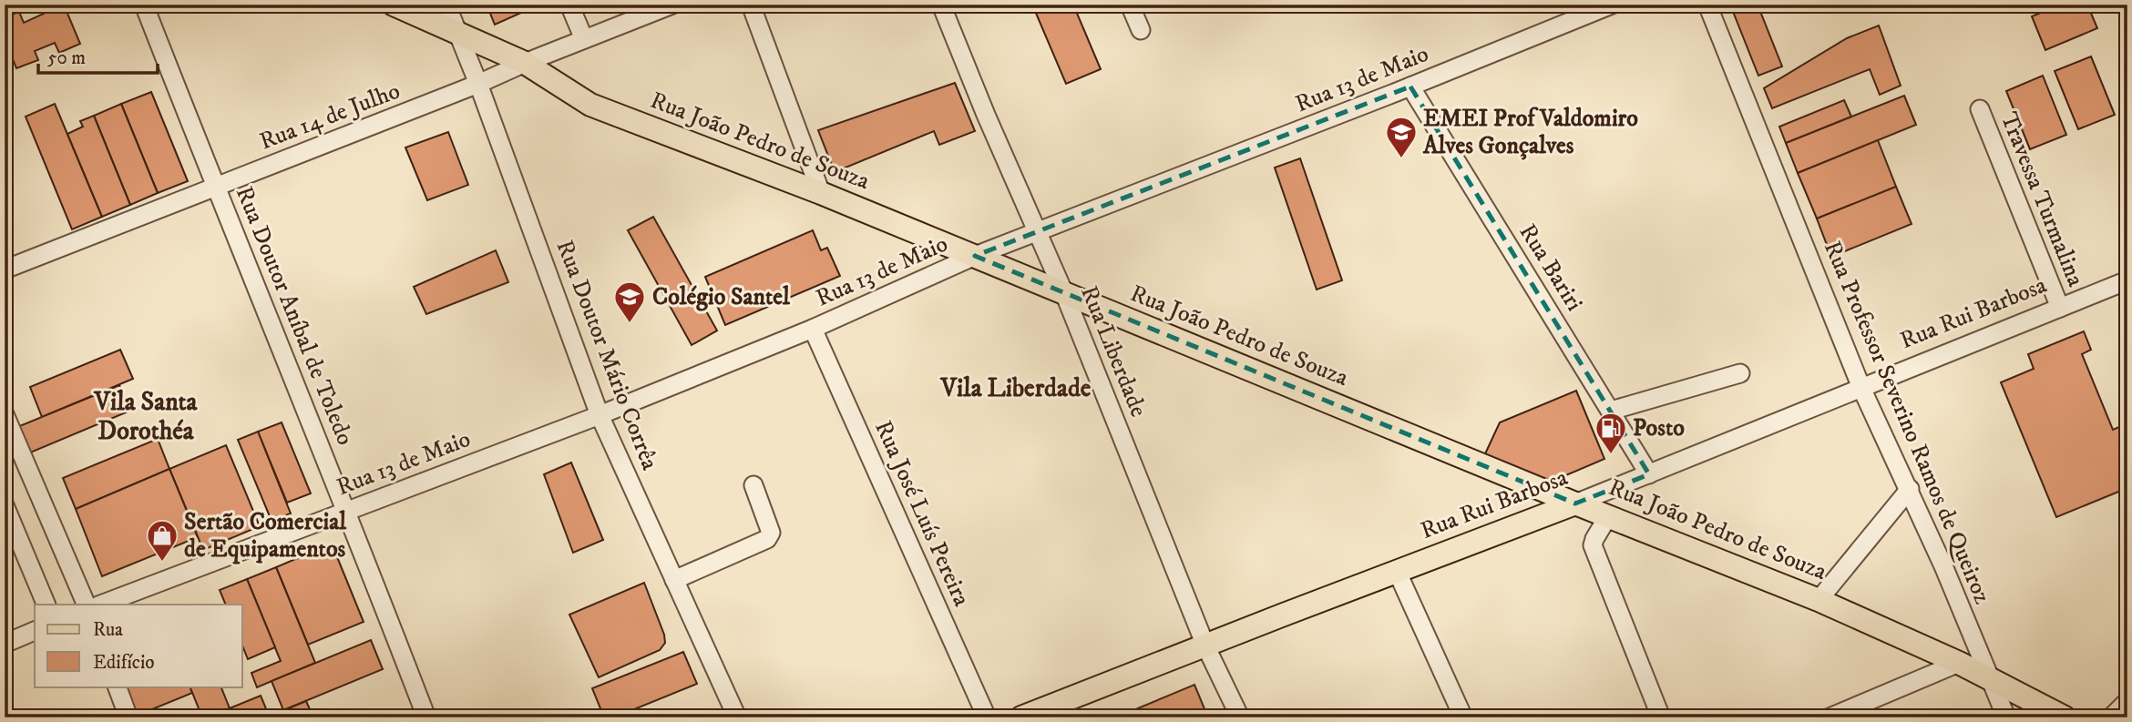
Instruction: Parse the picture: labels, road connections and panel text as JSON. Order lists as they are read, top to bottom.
{
  "streets": {
    "main road": ["Rua João Pedro de Souza", "Rua Rui Barbosa"],
    "street": [
      "Rua 13 de Maio",
      "Rua 14 de Julho",
      "Travessa Turmalina",
      "Rua Bariri",
      "Rua Doutor Aníbal de Toledo",
      "Rua Liberdade",
      "Rua Doutor Mário Corrêa",
      "Rua Professor Severino Ramos de Queiroz",
      "Rua José Luís Pereira"
    ]
  },
  "crossings": [
    ["Rua 13 de Maio", "Rua João Pedro de Souza"],
    ["Rua 13 de Maio", "Rua Bariri"],
    ["Rua 13 de Maio", "Rua Doutor Aníbal de Toledo"],
    ["Rua 13 de Maio", "Rua Liberdade"],
    ["Rua 13 de Maio", "Rua Doutor Mário Corrêa"],
    ["Rua 13 de Maio", "Rua José Luís Pereira"],
    ["Rua 14 de Julho", "Rua João Pedro de Souza"],
    ["Rua 14 de Julho", "Rua Doutor Aníbal de Toledo"],
    ["Rua 14 de Julho", "Rua Doutor Mário Corrêa"],
    ["Rua João Pedro de Souza", "Rua Rui Barbosa"],
    ["Rua João Pedro de Souza", "Rua Liberdade"],
    ["Rua João Pedro de Souza", "Rua Doutor Mário Corrêa"],
    ["Rua João Pedro de Souza", "Rua Professor Severino Ramos de Queiroz"],
    ["Travessa Turmalina", "Rua Rui Barbosa"],
    ["Rua Bariri", "Rua Rui Barbosa"],
    ["Rua Rui Barbosa", "Rua Liberdade"],
    ["Rua Rui Barbosa", "Rua Professor Severino Ramos de Queiroz"]
  ],
  "districts": ["Vila Liberdade", "Vila Santa Dorothéa"],
  "places": {
    "school or university": ["EMEI Prof Valdomiro Alves Gonçalves", "Colégio Santel"],
    "fuel station": ["Posto"],
    "shop": ["Sertão Comercial de Equipamentos"]
  },
  "legend": ["Rua", "Edifício"],
  "scale_bar": "50 m"
}
